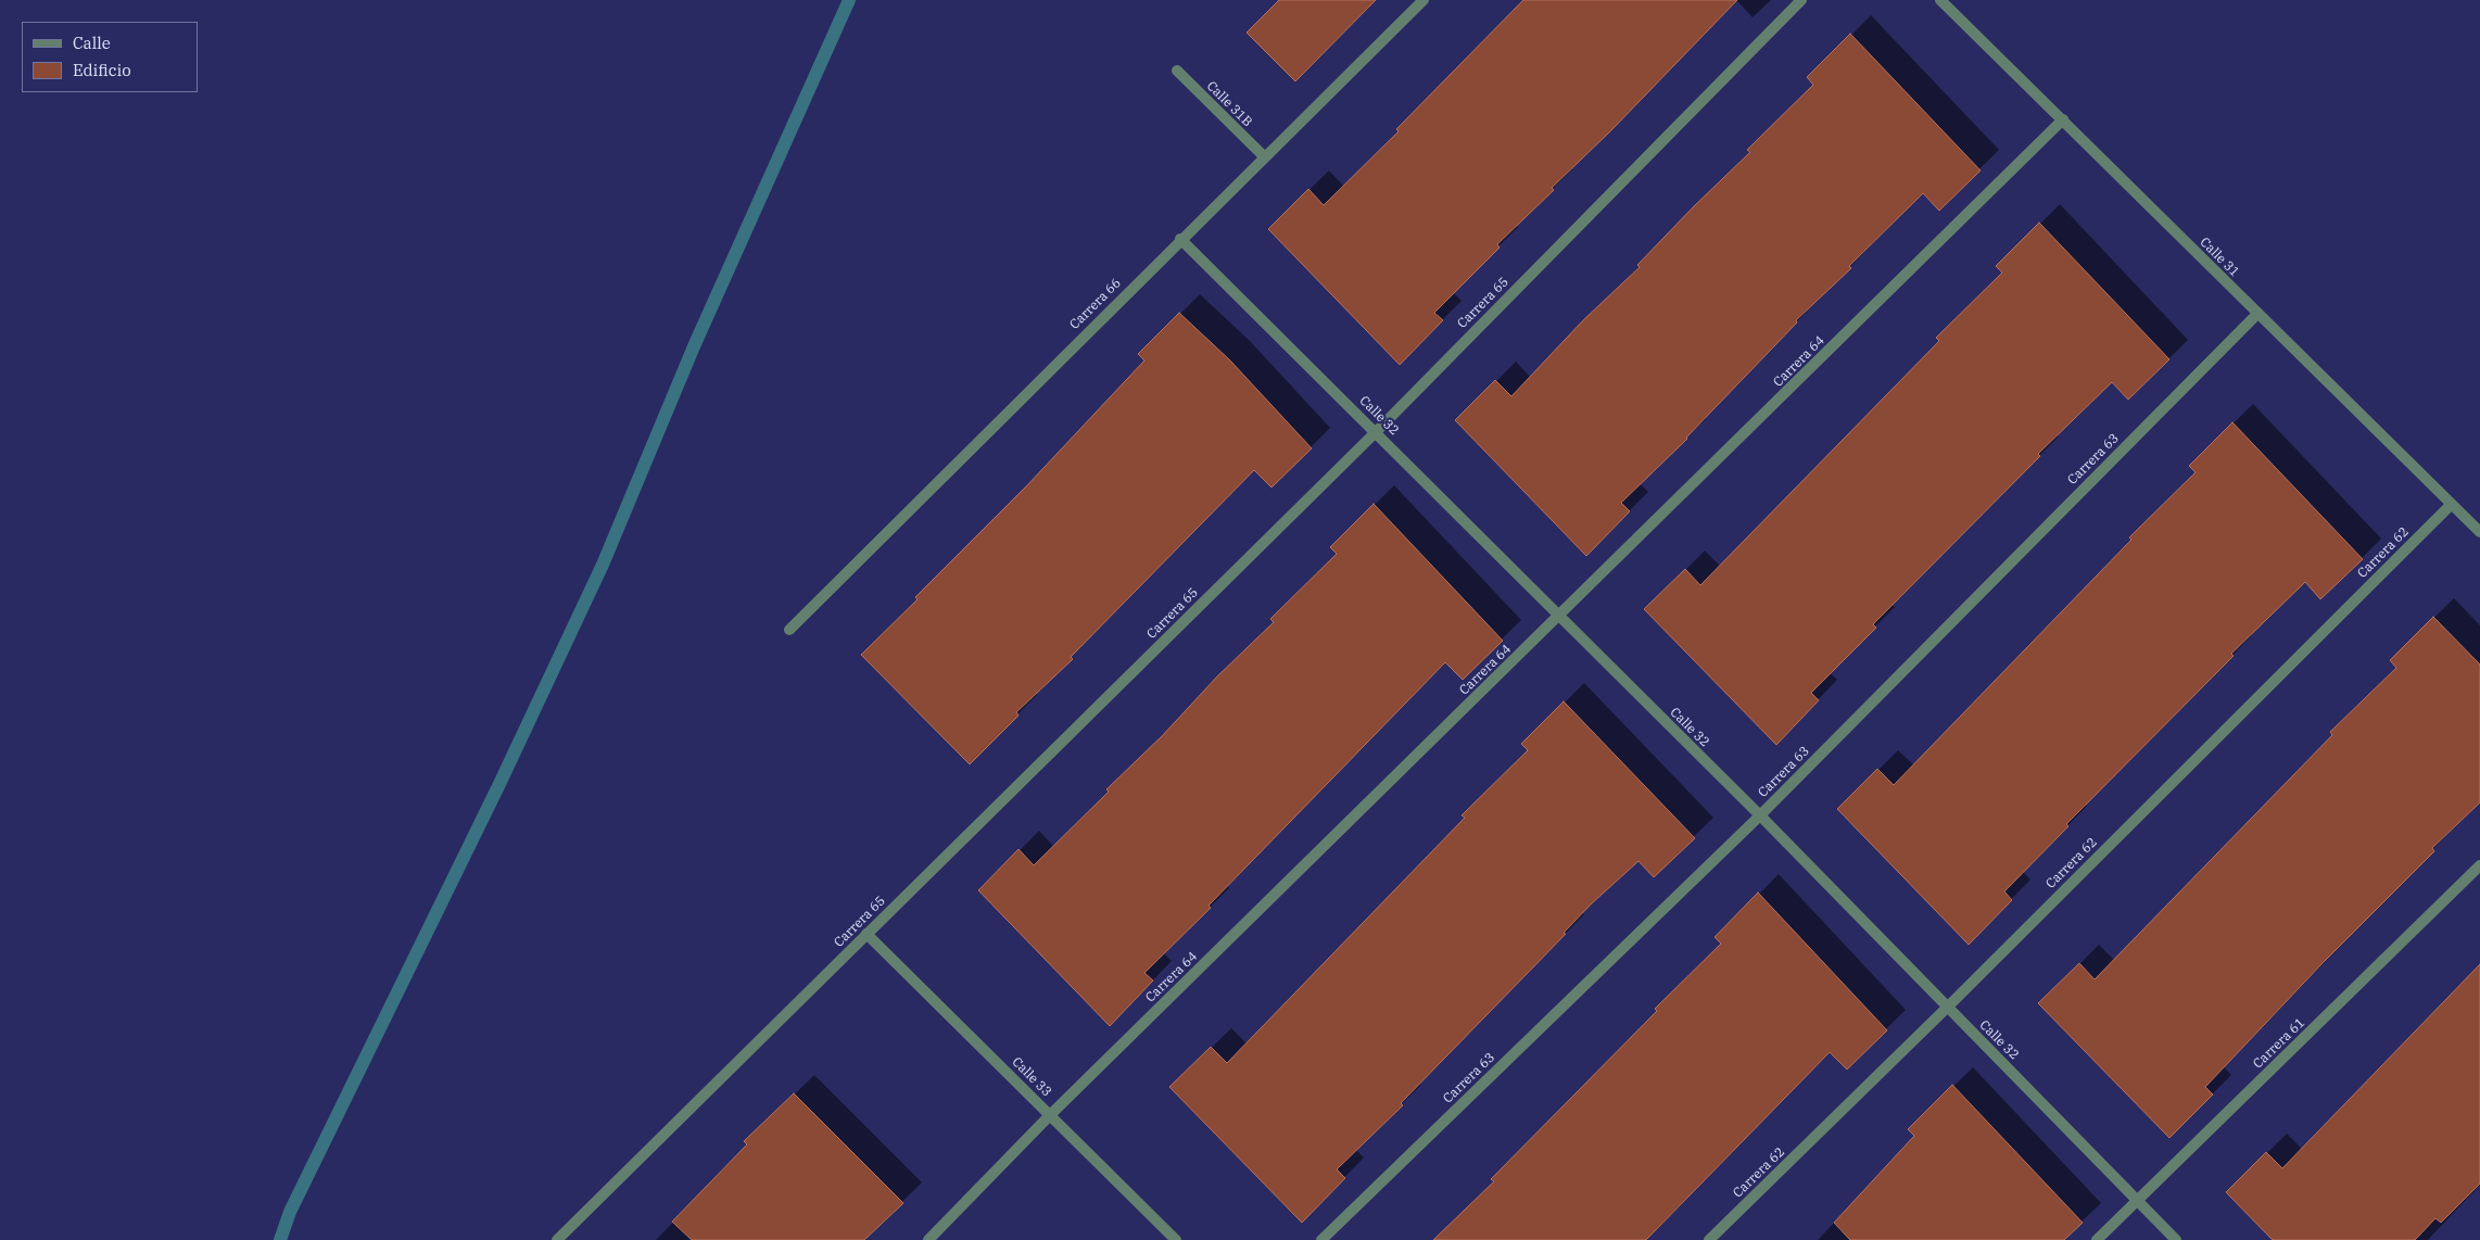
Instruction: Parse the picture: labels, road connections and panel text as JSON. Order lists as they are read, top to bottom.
{
  "streets": {
    "street": [
      "Calle 31B",
      "Calle 31",
      "Carrera 65",
      "Carrera 66",
      "Carrera 64",
      "Calle 32",
      "Carrera 63",
      "Carrera 62",
      "Carrera 61",
      "Calle 33"
    ]
  },
  "crossings": [
    ["Calle 31B", "Carrera 66"],
    ["Calle 31", "Carrera 64"],
    ["Calle 31", "Carrera 63"],
    ["Calle 31", "Carrera 62"],
    ["Carrera 65", "Calle 32"],
    ["Carrera 65", "Calle 33"],
    ["Carrera 66", "Calle 32"],
    ["Carrera 64", "Calle 32"],
    ["Carrera 64", "Calle 33"],
    ["Calle 32", "Carrera 63"],
    ["Calle 32", "Carrera 62"],
    ["Calle 32", "Carrera 61"]
  ],
  "legend": ["Calle", "Edificio"]
}
